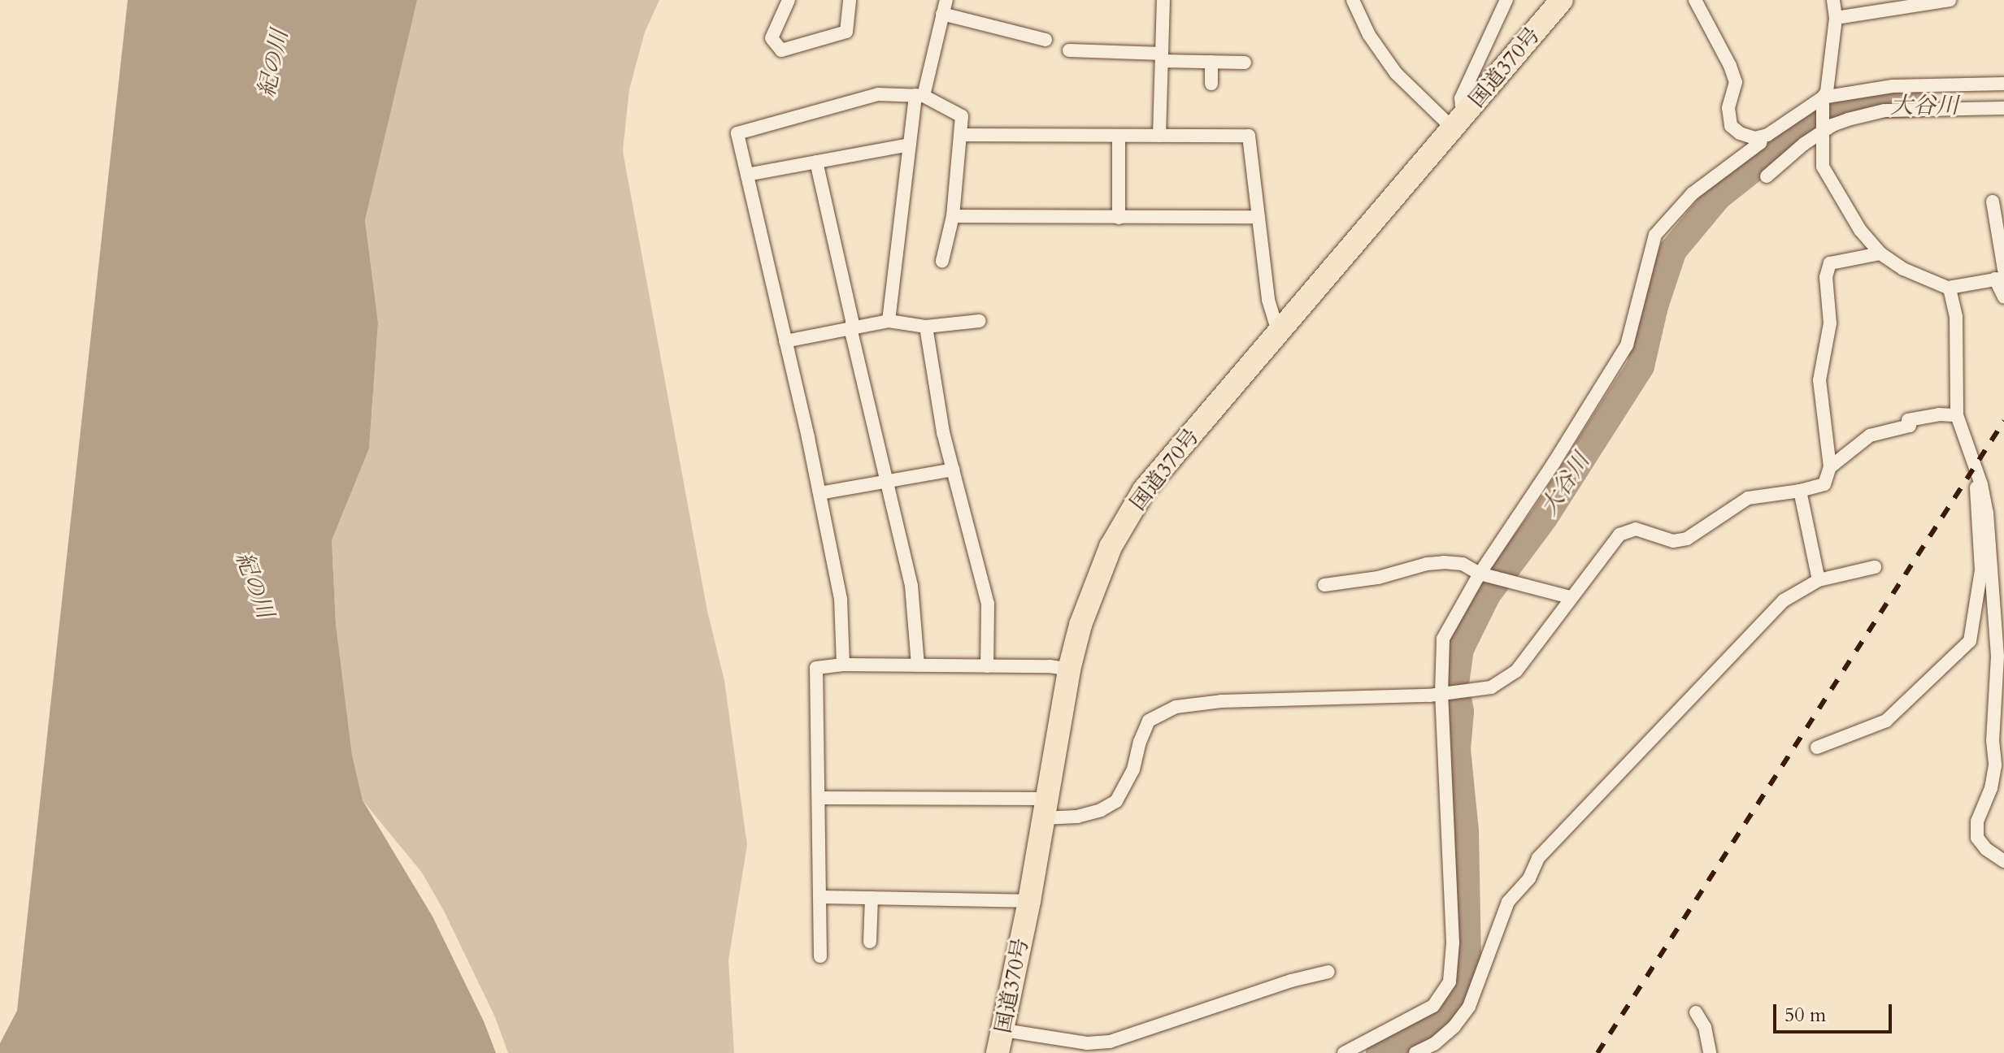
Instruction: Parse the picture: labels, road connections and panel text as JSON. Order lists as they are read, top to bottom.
{
  "streets": {
    "highway": ["国道370号"]
  },
  "water": ["紀の川", "大谷川"],
  "scale_bar": "50 m"
}
